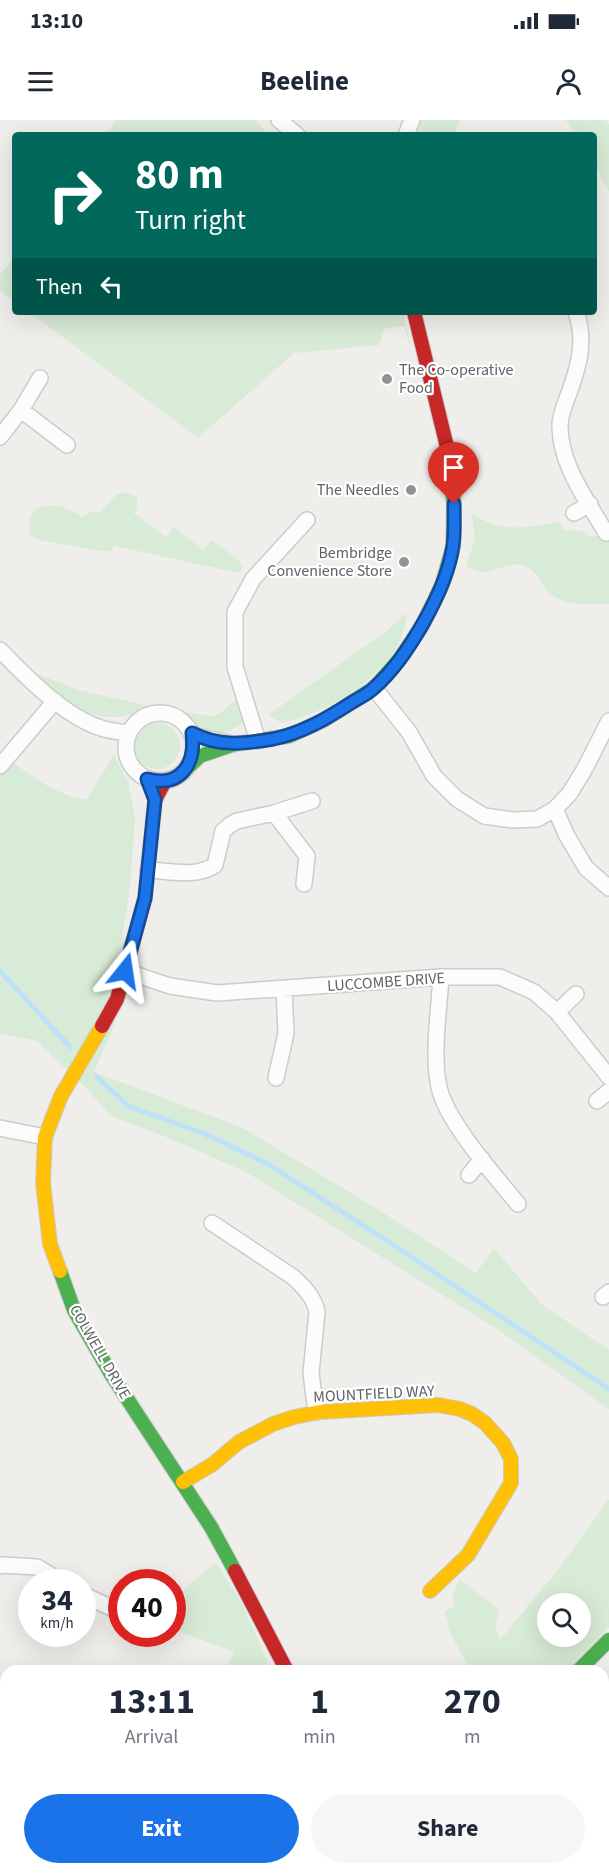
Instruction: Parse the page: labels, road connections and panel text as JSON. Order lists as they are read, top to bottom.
{
  "streets": {
    "street": ["LUCCOMBE DRIVE", "COLWELL DRIVE", "MOUNTFIELD WAY"]
  },
  "crossings": [
    ["LUCCOMBE DRIVE", "COLWELL DRIVE"],
    ["COLWELL DRIVE", "MOUNTFIELD WAY"]
  ],
  "places": ["The Co-operative Food", "The Needles", "Bembridge Convenience Store"],
  "page": {
    "status": "13:10",
    "header": "Beeline",
    "turn": ["80 m", "Turn right"],
    "then": "Then",
    "speed": "34 km/h",
    "limit": "40",
    "eta": [
      "13:11",
      "Arrival",
      "1",
      "min",
      "270",
      "m"
    ],
    "buttons": ["Exit", "Share"]
  }
}
